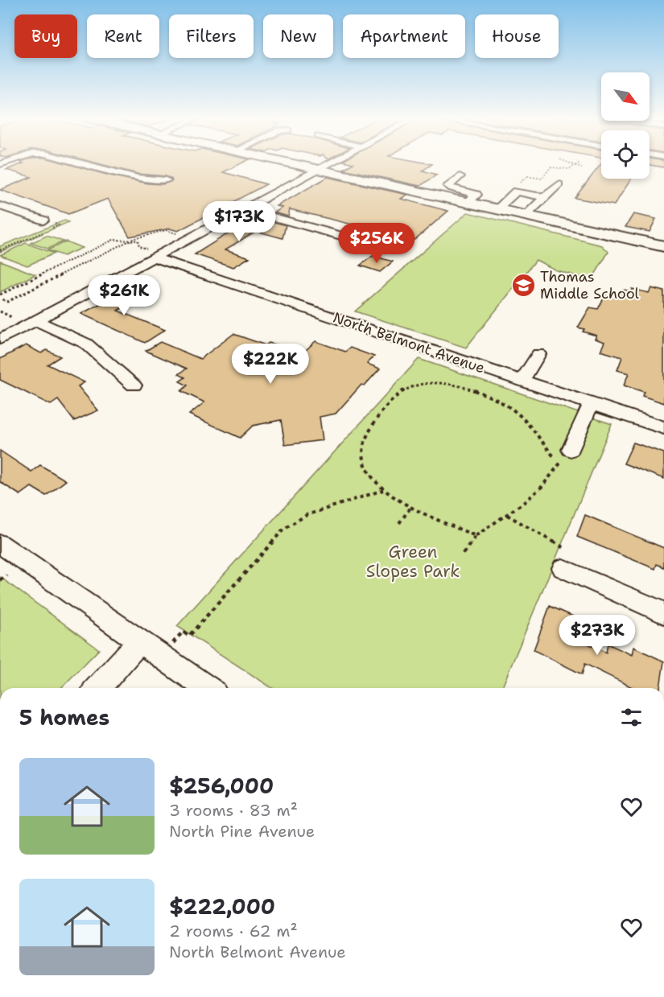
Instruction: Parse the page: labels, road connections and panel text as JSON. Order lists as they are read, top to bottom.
{
  "streets": {
    "street": ["North Belmont Avenue"]
  },
  "parks": ["Green Slopes Park"],
  "places": {
    "school or university": ["Thomas Middle School"]
  },
  "north": "bottom right",
  "page": {
    "chip": [
      "Buy",
      "Rent",
      "Filters",
      "New",
      "Apartment",
      "House"
    ],
    "price": [
      "$173K",
      "$256K",
      "$261K",
      "$222K",
      "$273K"
    ],
    "heading": "5 homes",
    "list": [
      {
        "name": "$256,000",
        "note": "3 rooms · 83 m² · North Pine Avenue"
      },
      {
        "name": "$222,000",
        "note": "2 rooms · 62 m² · North Belmont Avenue"
      }
    ]
  }
}
